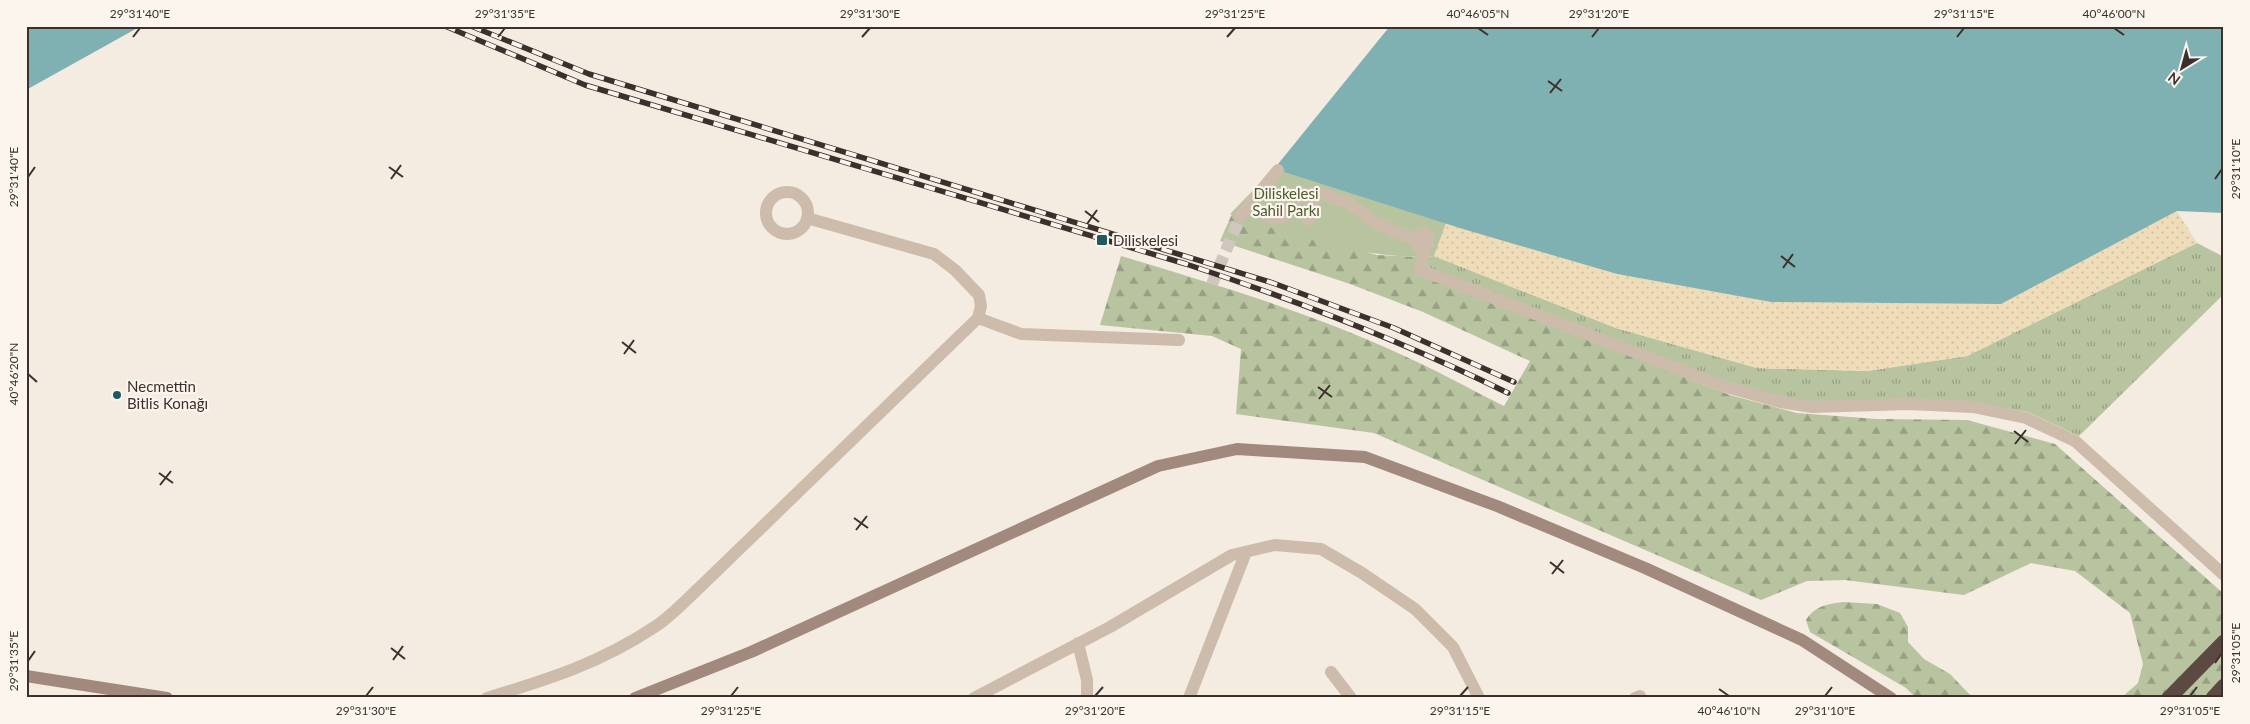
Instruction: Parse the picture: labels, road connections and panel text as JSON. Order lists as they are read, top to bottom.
{
  "parks": ["Diliskelesi Sahil Parkı"],
  "places": {
    "transit": ["Diliskelesi"],
    "other": ["Necmettin Bitlis Konağı"]
  },
  "north": "bottom left",
  "coordinates": [
    "29°31'40\"E",
    "29°31'35\"E",
    "29°31'30\"E",
    "29°31'25\"E",
    "40°46'05\"N",
    "29°31'20\"E",
    "29°31'15\"E",
    "40°46'00\"N",
    "29°31'10\"E",
    "40°46'20\"N",
    "29°31'05\"E",
    "40°46'10\"N"
  ]
}
